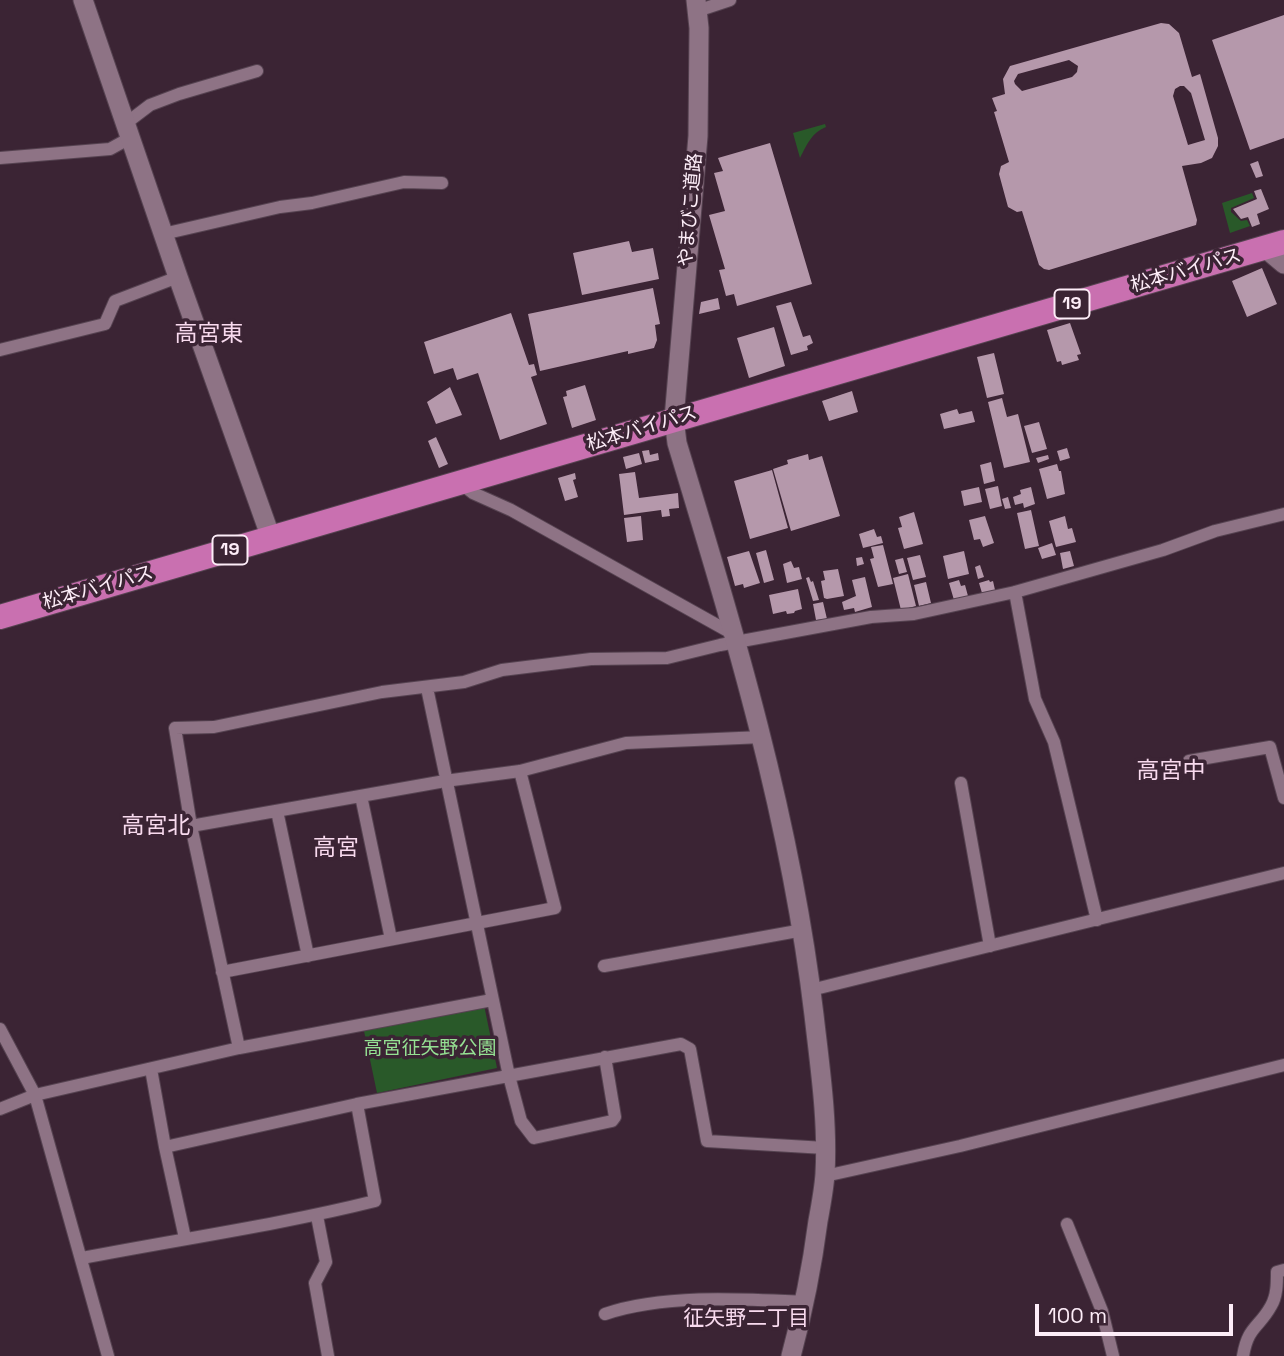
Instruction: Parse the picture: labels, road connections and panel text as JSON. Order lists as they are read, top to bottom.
{
  "streets": {
    "highway": ["松本バイパス", "19"],
    "street": ["やまびこ道路"]
  },
  "crossings": [
    ["やまびこ道路", "松本バイパス"]
  ],
  "districts": [
    "高宮東",
    "高宮中",
    "高宮北",
    "高宮",
    "征矢野二丁目"
  ],
  "parks": ["高宮征矢野公園"],
  "scale_bar": "100 m"
}
